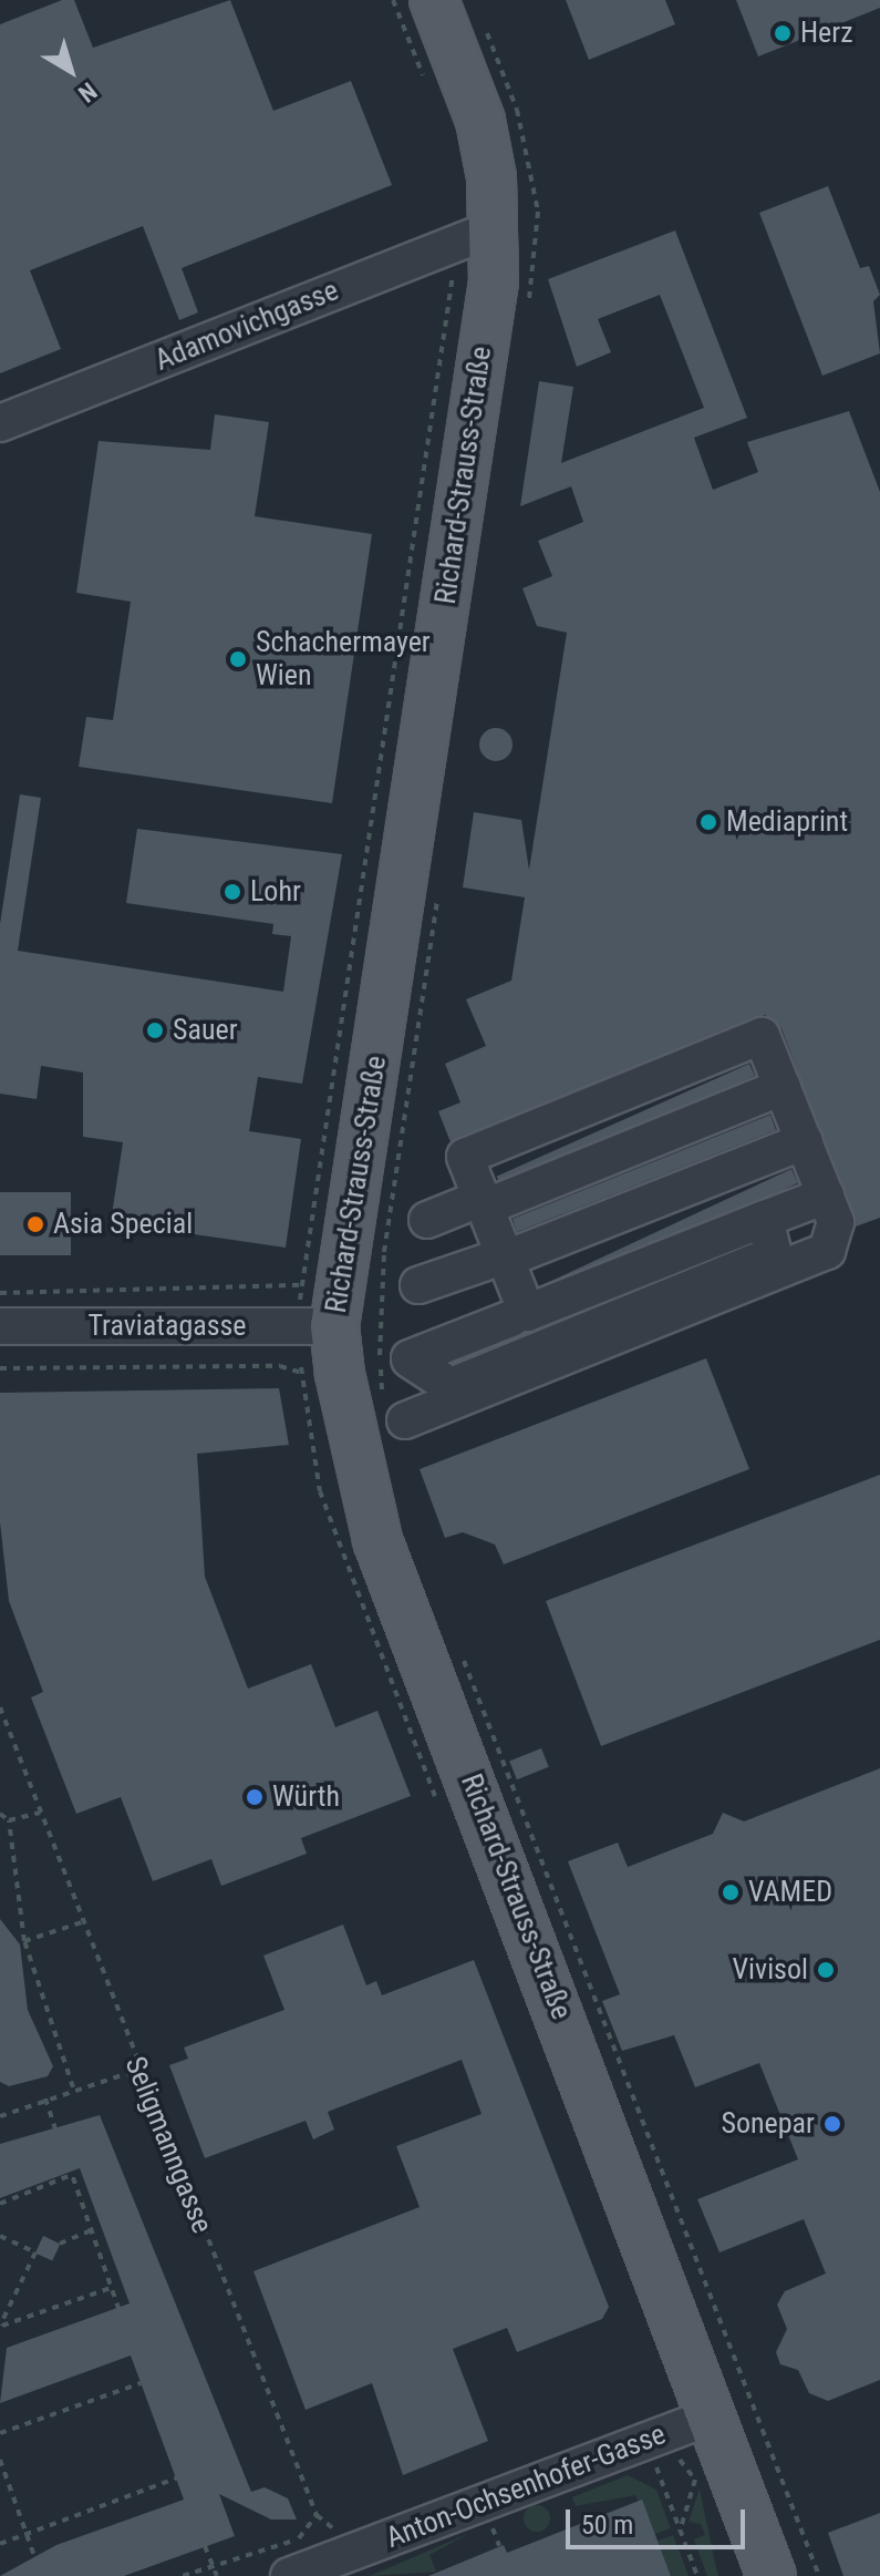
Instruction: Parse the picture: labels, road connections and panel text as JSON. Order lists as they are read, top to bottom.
{
  "streets": {
    "main road": ["Richard-Strauss-Straße"],
    "street": ["Adamovichgasse", "Traviatagasse", "Anton-Ochsenhofer-Gasse"],
    "path": ["Seligmanngasse"]
  },
  "crossings": [
    ["Adamovichgasse", "Richard-Strauss-Straße"],
    ["Richard-Strauss-Straße", "Traviatagasse"],
    ["Richard-Strauss-Straße", "Anton-Ochsenhofer-Gasse"],
    ["Seligmanngasse", "Anton-Ochsenhofer-Gasse"]
  ],
  "places": [
    "Herz",
    "Schachermayer Wien",
    "Mediaprint",
    "Lohr",
    "Sauer",
    "Asia Special",
    "Würth",
    "VAMED",
    "Vivisol",
    "Sonepar"
  ],
  "scale_bar": "50 m",
  "north": "bottom right"
}
